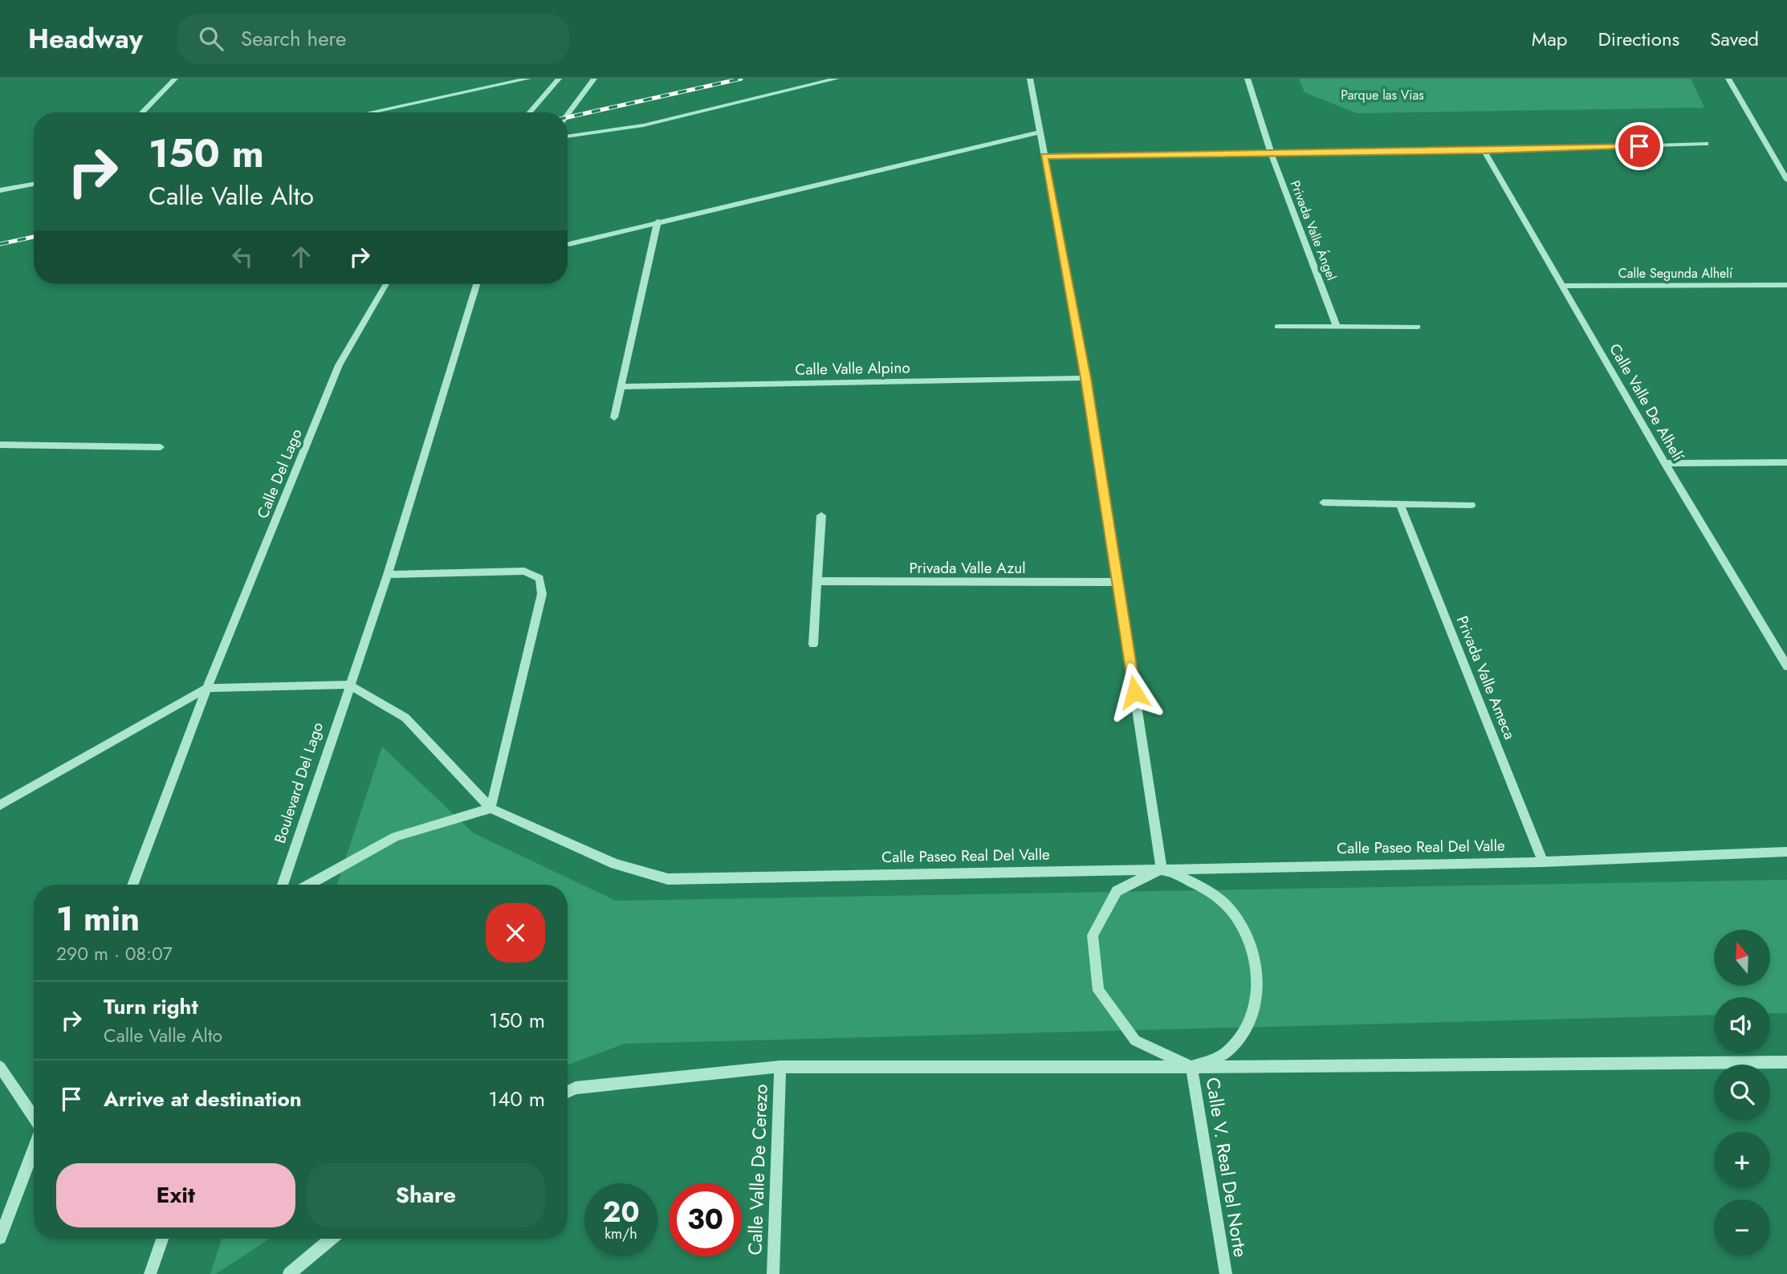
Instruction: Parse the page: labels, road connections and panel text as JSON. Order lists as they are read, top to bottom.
{
  "streets": {
    "street": [
      "Privada Valle Ángel",
      "Calle Segunda Alhelí",
      "Calle Valle Alpino",
      "Calle Valle De Alhelí",
      "Calle Del Lago",
      "Privada Valle Azul",
      "Privada Valle Ameca",
      "Boulevard Del Lago",
      "Calle Paseo Real Del Valle",
      "Calle V. Real Del Norte",
      "Calle Valle De Cerezo"
    ]
  },
  "crossings": [
    ["Calle Segunda Alhelí", "Calle Valle De Alhelí"],
    ["Privada Valle Ameca", "Calle Paseo Real Del Valle"],
    ["Boulevard Del Lago", "Calle Paseo Real Del Valle"],
    ["Calle Paseo Real Del Valle", "Calle V. Real Del Norte"]
  ],
  "parks": ["Parque las Vias"],
  "north": "top",
  "page": {
    "header": "Headway",
    "search": "Search here",
    "nav": ["Map", "Directions", "Saved"],
    "turn": ["150 m", "Calle Valle Alto"],
    "heading": ["1 min", "290 m · 08:07"],
    "map_buttons": ["+", "−"],
    "list": [
      {
        "name": "Turn right",
        "note": "Calle Valle Alto",
        "value": "150 m"
      },
      {
        "name": "Arrive at destination",
        "value": "140 m"
      }
    ],
    "buttons": ["Exit", "Share"],
    "speed": "20 km/h",
    "limit": "30"
  }
}
